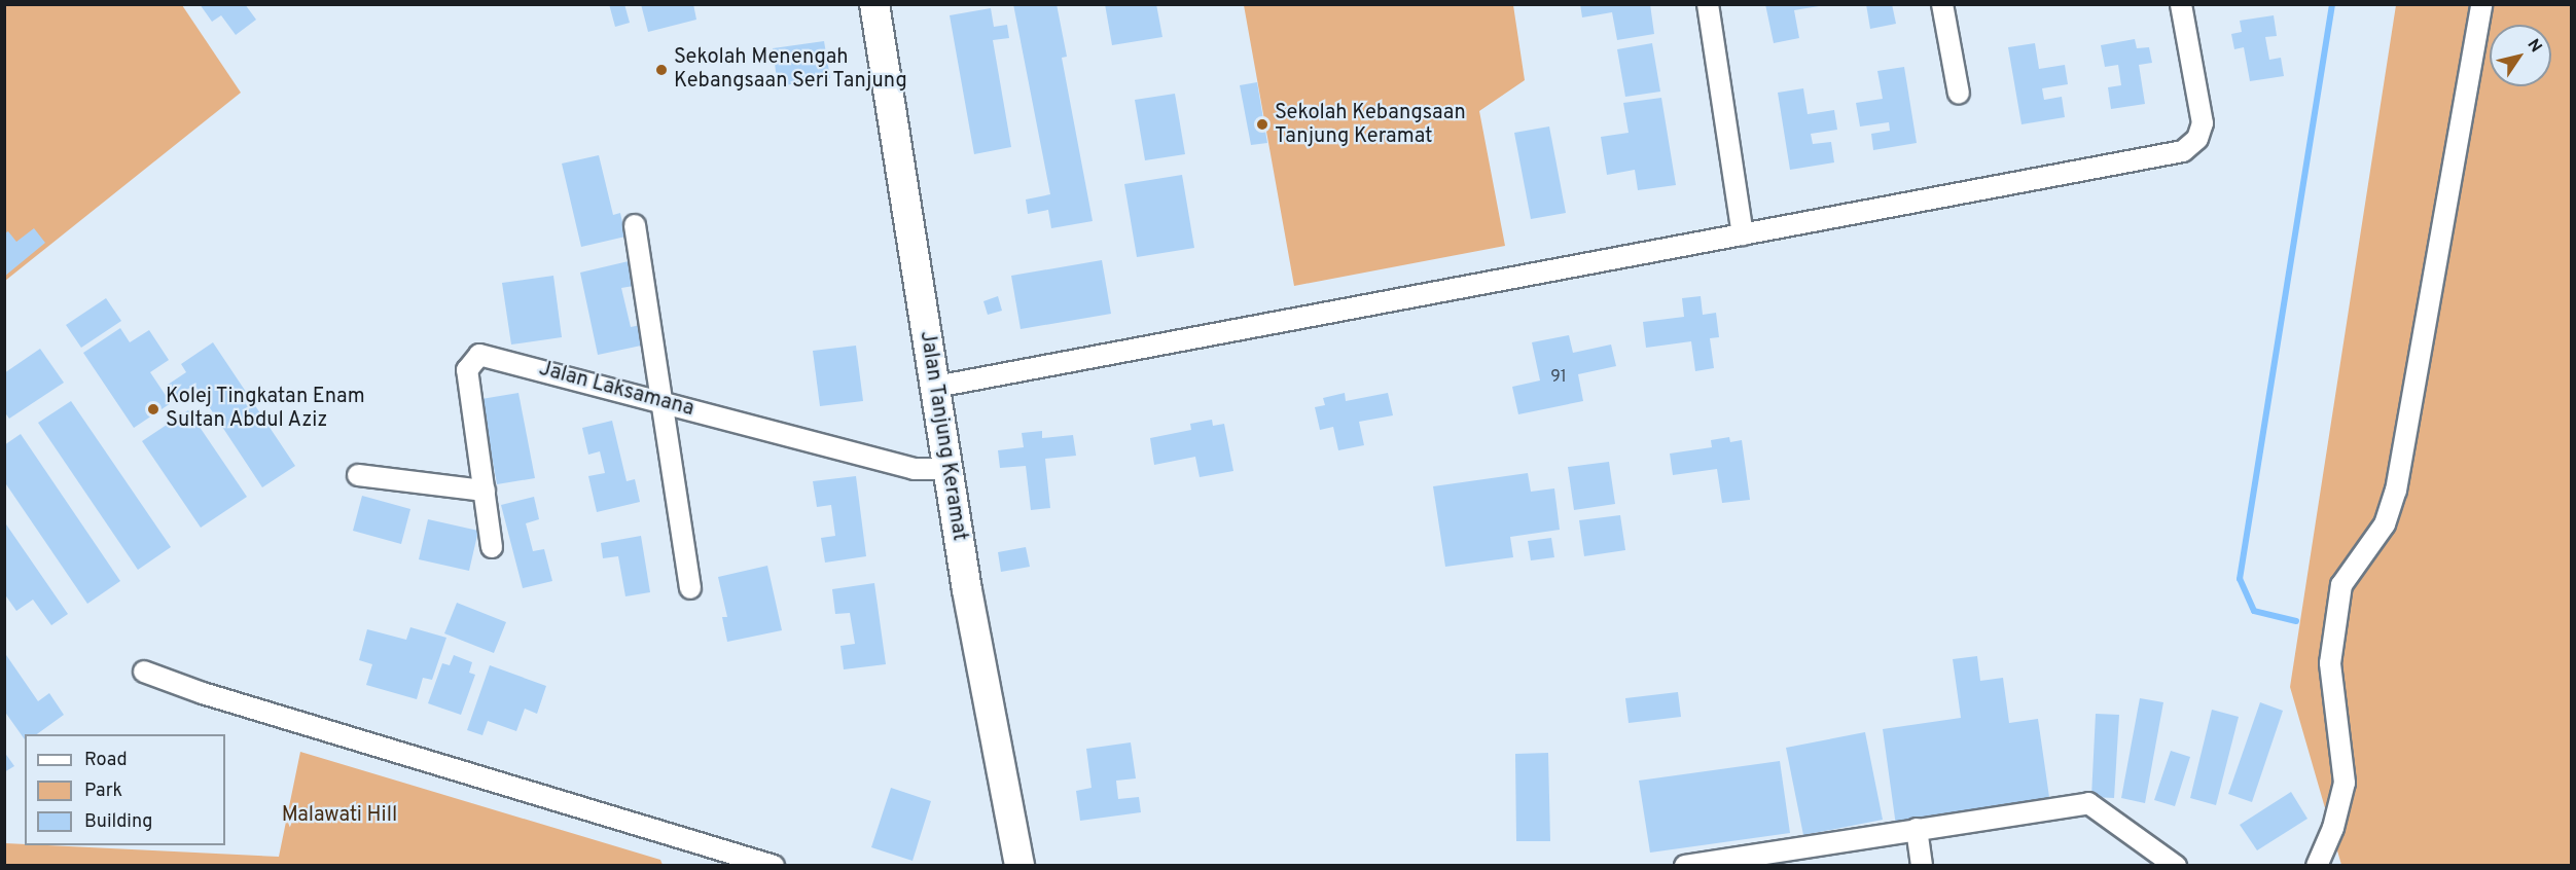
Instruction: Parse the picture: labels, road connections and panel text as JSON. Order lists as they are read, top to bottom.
{
  "streets": {
    "street": ["Jalan Laksamana", "Jalan Tanjung Keramat"]
  },
  "crossings": [
    ["Jalan Laksamana", "Jalan Tanjung Keramat"]
  ],
  "parks": ["Malawati Hill"],
  "places": ["Sekolah Menengah Kebangsaan Seri Tanjung", "Sekolah Kebangsaan Tanjung Keramat", "Kolej Tingkatan Enam Sultan Abdul Aziz"],
  "house_numbers": ["91"],
  "legend": ["Road", "Park", "Building"],
  "north": "top right"
}
